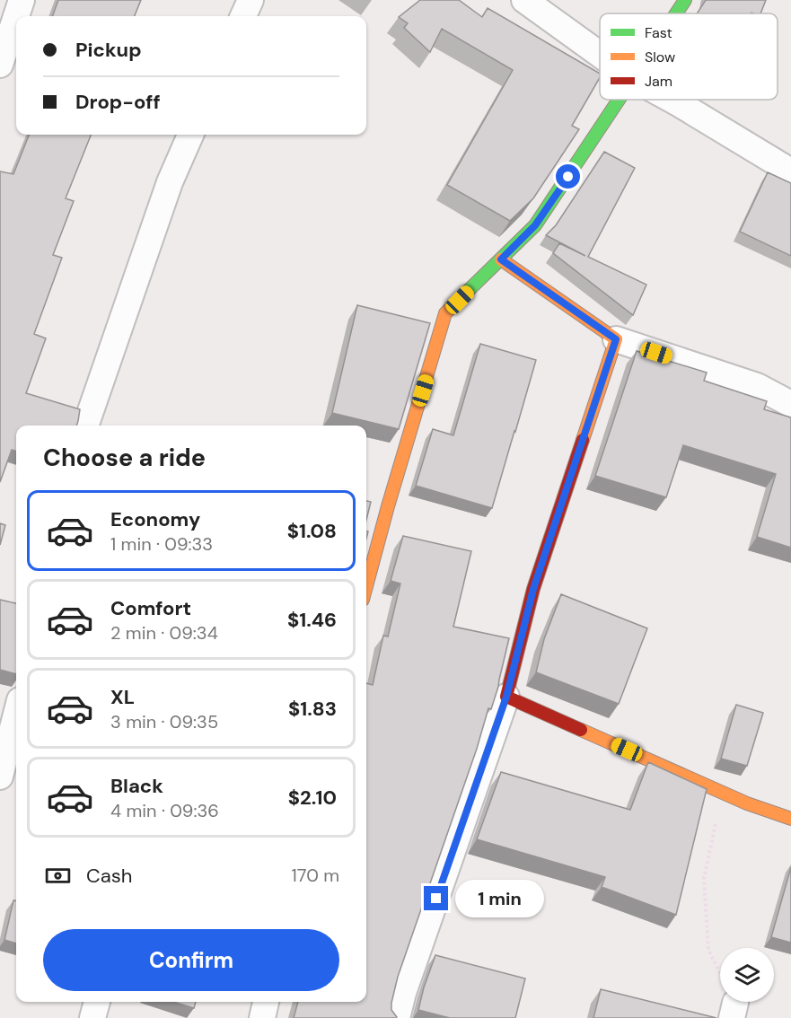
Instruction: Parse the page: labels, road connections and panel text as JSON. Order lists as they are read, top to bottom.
{
  "legend": ["Fast", "Slow", "Jam"],
  "page": {
    "banner": ["Pickup", "Drop-off"],
    "heading": "Choose a ride",
    "list": [
      {
        "name": "Economy",
        "note": "1 min · 09:33",
        "value": "$1.08"
      },
      {
        "name": "Comfort",
        "note": "2 min · 09:34",
        "value": "$1.46"
      },
      {
        "name": "XL",
        "note": "3 min · 09:35",
        "value": "$1.83"
      },
      {
        "name": "Black",
        "note": "4 min · 09:36",
        "value": "$2.10"
      }
    ],
    "pay": ["Cash", "170 m"],
    "bubble": "1 min",
    "buttons": "Confirm"
  }
}
